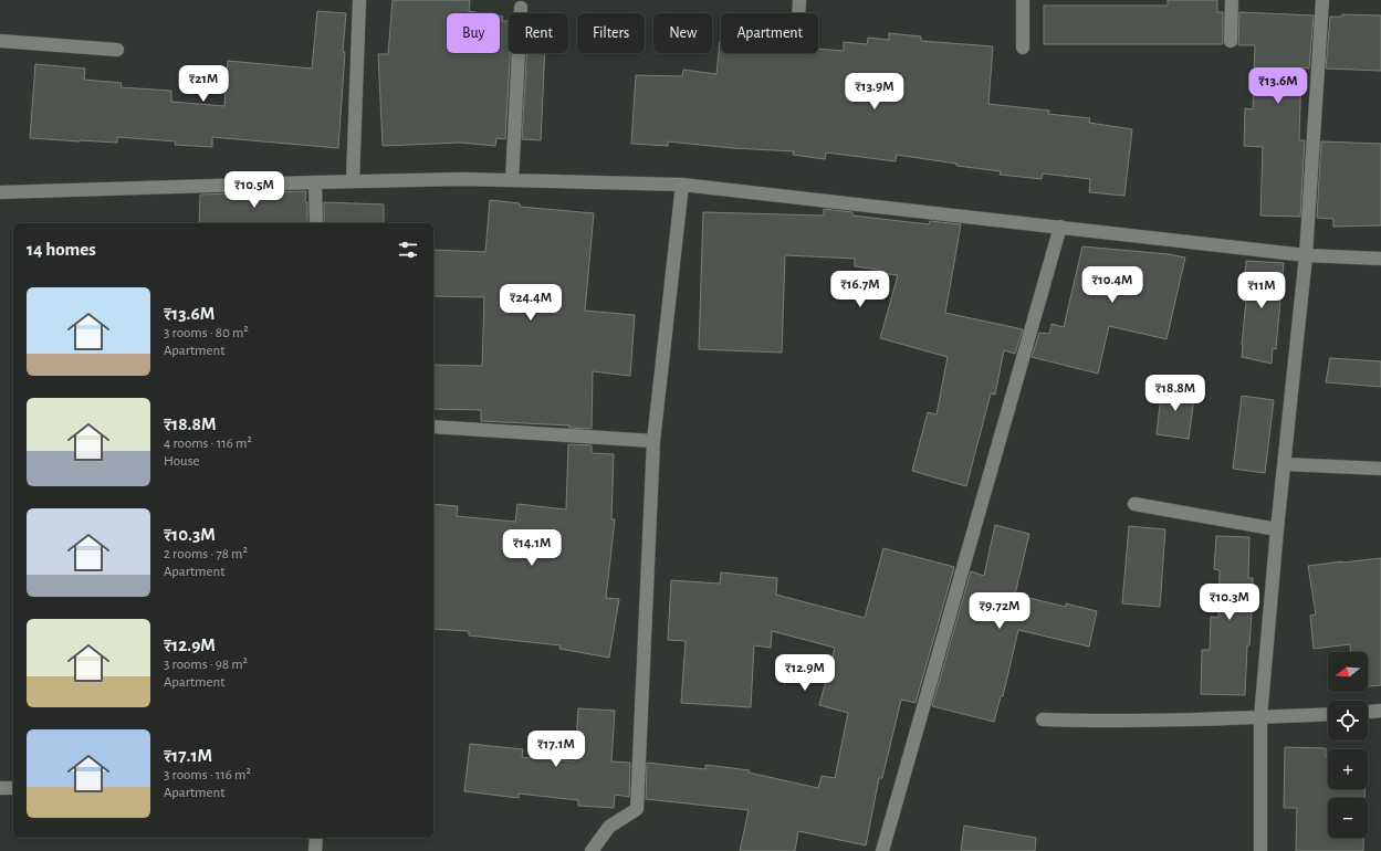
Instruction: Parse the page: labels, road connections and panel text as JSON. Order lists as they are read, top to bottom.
{
  "north": "left",
  "page": {
    "chip": [
      "Buy",
      "Rent",
      "Filters",
      "New",
      "Apartment"
    ],
    "price": [
      "₹21M",
      "₹13.6M",
      "₹13.9M",
      "₹10.5M",
      "₹10.4M",
      "₹16.7M",
      "₹11M",
      "₹24.4M",
      "₹18.8M",
      "₹14.1M",
      "₹10.3M",
      "₹9.72M",
      "₹12.9M",
      "₹17.1M"
    ],
    "heading": "14 homes",
    "list": [
      {
        "name": "₹13.6M",
        "note": "3 rooms · 80 m² · Apartment"
      },
      {
        "name": "₹18.8M",
        "note": "4 rooms · 116 m² · House"
      },
      {
        "name": "₹10.3M",
        "note": "2 rooms · 78 m² · Apartment"
      },
      {
        "name": "₹12.9M",
        "note": "3 rooms · 98 m² · Apartment"
      },
      {
        "name": "₹17.1M",
        "note": "3 rooms · 116 m² · Apartment"
      }
    ],
    "map_buttons": ["+", "−"]
  }
}
